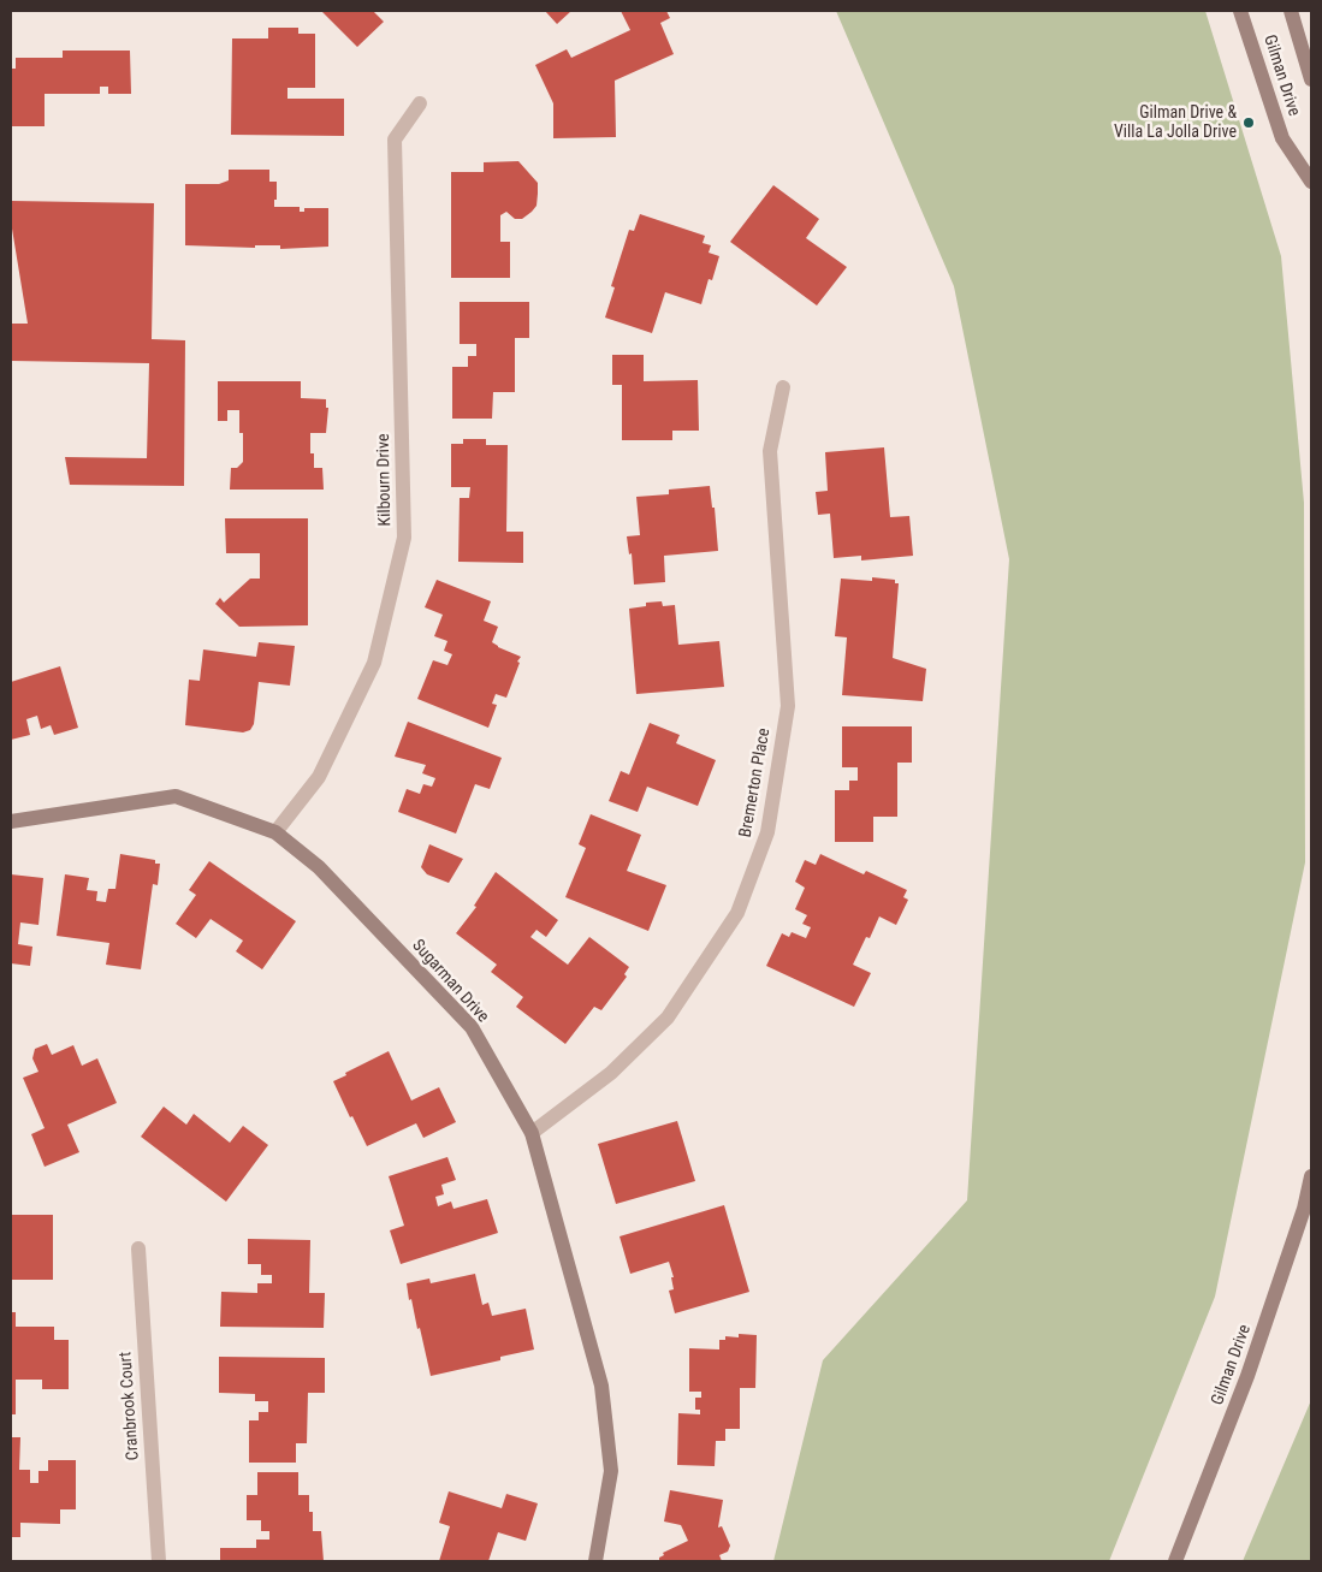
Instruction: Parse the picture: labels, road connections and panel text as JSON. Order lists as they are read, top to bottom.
{
  "streets": {
    "street": [
      "Gilman Drive",
      "Kilbourn Drive",
      "Bremerton Place",
      "Sugarman Drive",
      "Cranbrook Court"
    ]
  },
  "crossings": [
    ["Kilbourn Drive", "Sugarman Drive"],
    ["Bremerton Place", "Sugarman Drive"]
  ],
  "places": ["Gilman Drive & Villa La Jolla Drive"]
}
